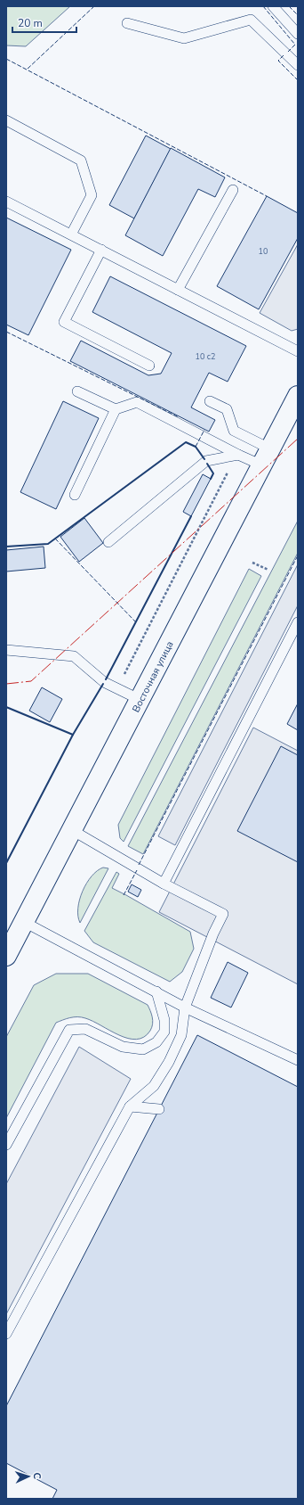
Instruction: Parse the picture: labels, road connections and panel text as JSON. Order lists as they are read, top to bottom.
{
  "streets": {
    "street": ["Восточная улица"]
  },
  "house_numbers": ["10", "10 с2"],
  "scale_bar": "20 m",
  "north": "right"
}
